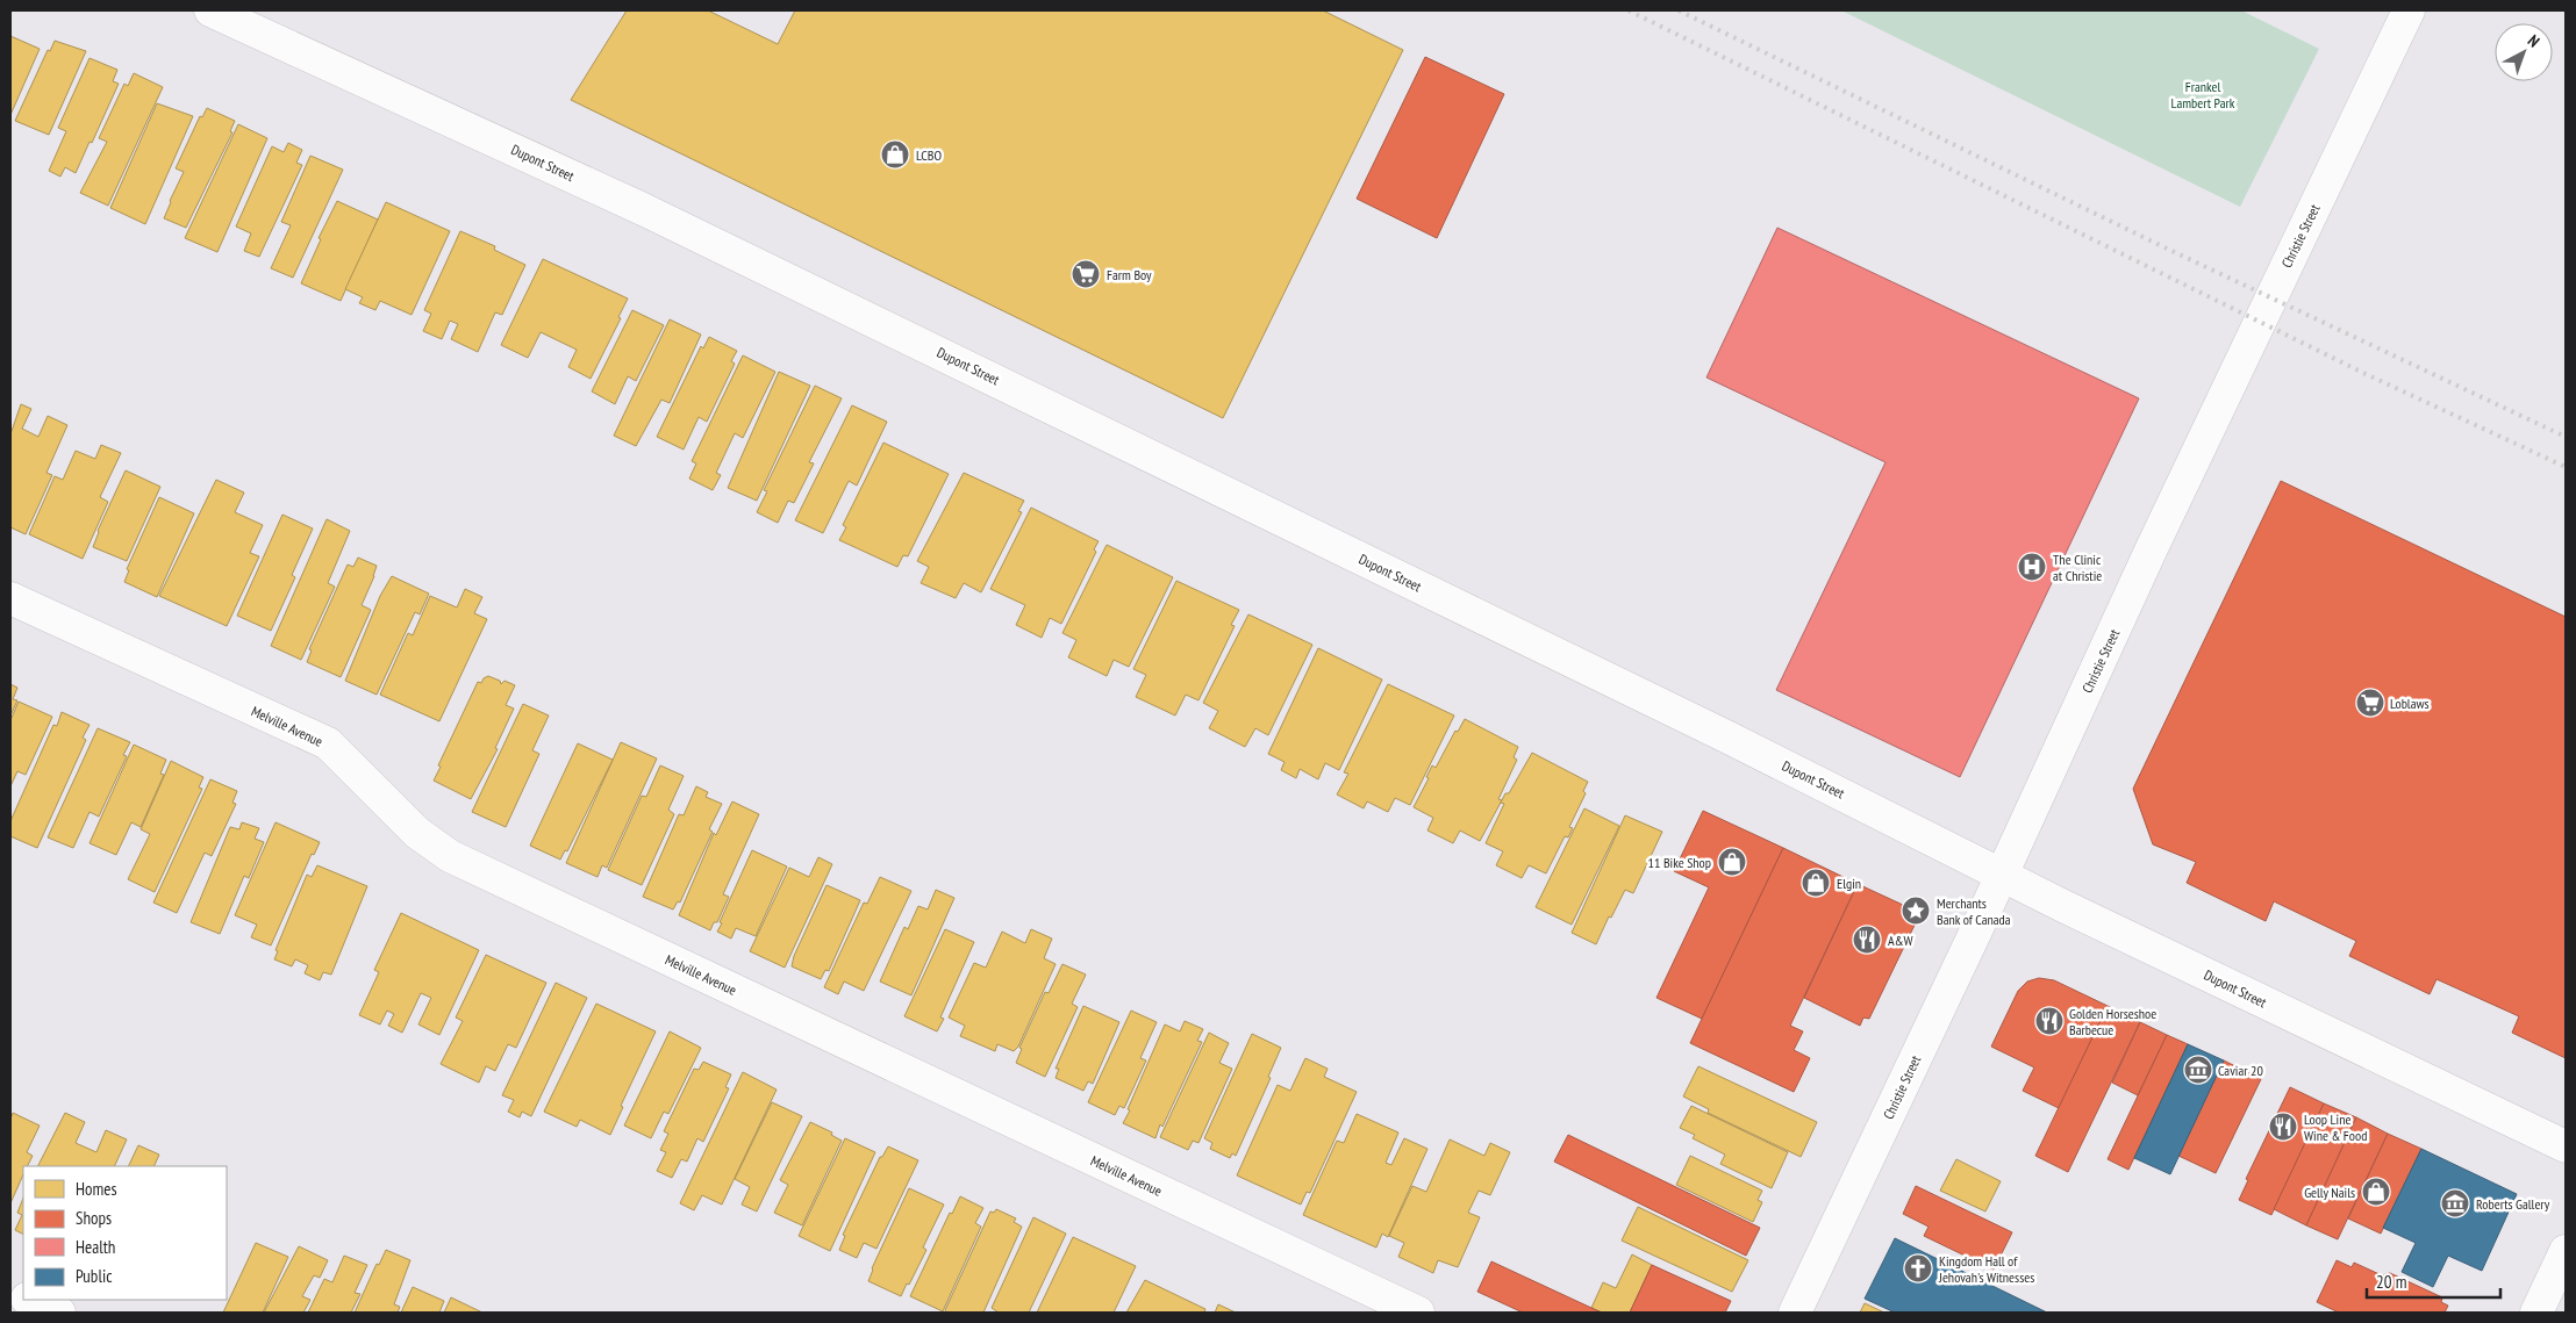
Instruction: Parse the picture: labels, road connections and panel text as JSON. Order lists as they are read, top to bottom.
{
  "streets": {
    "street": ["Dupont Street", "Christie Street", "Melville Avenue"]
  },
  "crossings": [
    ["Dupont Street", "Christie Street"]
  ],
  "parks": ["Frankel Lambert Park"],
  "places": {
    "shop": [
      "LCBO",
      "11 Bike Shop",
      "Elgin",
      "Gelly Nails"
    ],
    "supermarket": ["Farm Boy", "Loblaws"],
    "hospital": ["The Clinic at Christie"],
    "place": ["Merchants Bank of Canada"],
    "restaurant": ["A&W", "Golden Horseshoe Barbecue", "Loop Line Wine & Food"],
    "museum": ["Caviar 20", "Roberts Gallery"],
    "church": ["Kingdom Hall of Jehovah's Witnesses"]
  },
  "legend": [
    "Homes",
    "Shops",
    "Health",
    "Public"
  ],
  "scale_bar": "20 m",
  "north": "top right"
}
